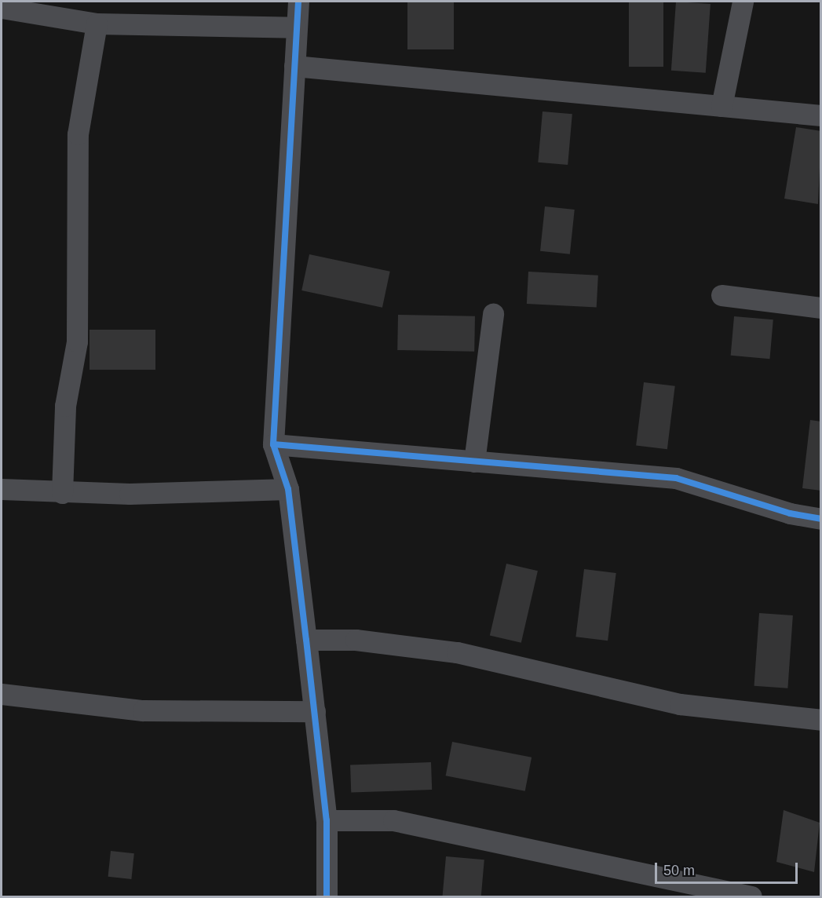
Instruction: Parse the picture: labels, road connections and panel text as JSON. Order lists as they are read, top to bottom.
{
  "scale_bar": "50 m"
}
